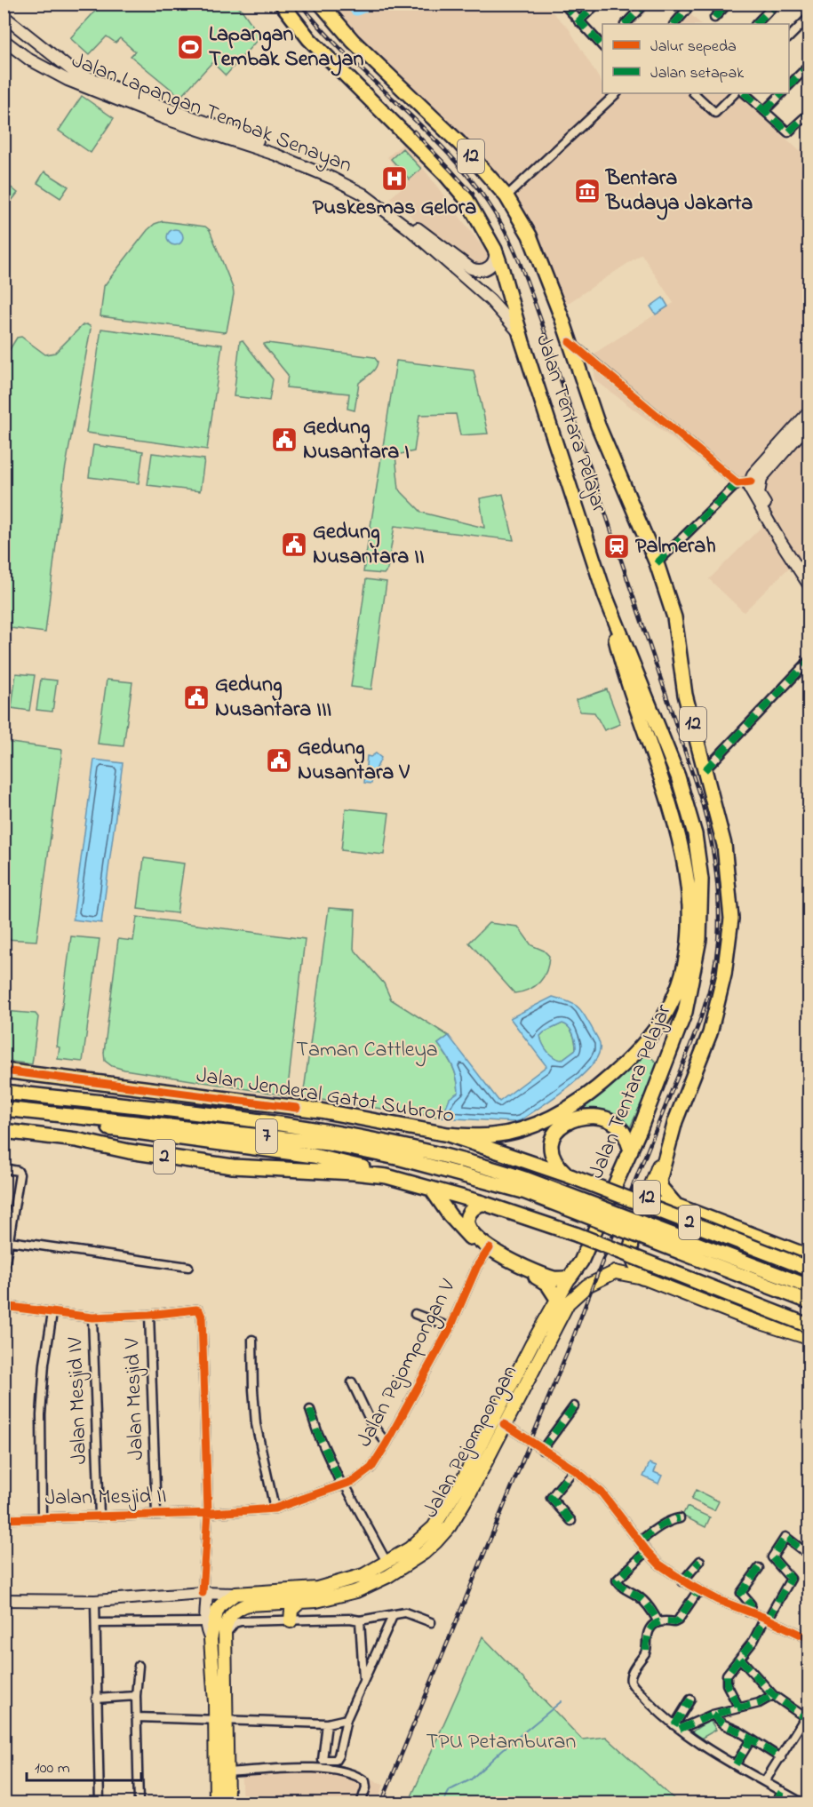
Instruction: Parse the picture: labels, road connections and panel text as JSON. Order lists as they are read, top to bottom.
{
  "streets": {
    "highway": [
      "12",
      "Jalan Tentara Pelajar",
      "Jalan Jenderal Gatot Subroto",
      "7",
      "2"
    ],
    "main road": ["Jalan Lapangan Tembak Senayan", "Jalan Pejompongan"],
    "street": [
      "Jalan Pejompongan V",
      "Jalan Mesjid V",
      "Jalan Mesjid IV",
      "Jalan Mesjid II"
    ]
  },
  "crossings": [
    ["Jalan Lapangan Tembak Senayan", "Jalan Tentara Pelajar"],
    ["Jalan Tentara Pelajar", "Jalan Pejompongan"],
    ["Jalan Pejompongan V", "Jalan Mesjid II"],
    ["Jalan Mesjid V", "Jalan Mesjid II"],
    ["Jalan Mesjid IV", "Jalan Mesjid II"]
  ],
  "parks": ["Taman Cattleya", "TPU Petamburan"],
  "places": {
    "sports": ["Lapangan Tembak Senayan"],
    "hospital": ["Puskesmas Gelora"],
    "museum": ["Bentara Budaya Jakarta"],
    "public building": [
      "Gedung Nusantara I",
      "Gedung Nusantara II",
      "Gedung Nusantara III",
      "Gedung Nusantara V"
    ],
    "station": ["Palmerah"]
  },
  "legend": ["Jalur sepeda", "Jalan setapak"],
  "scale_bar": "100 m"
}
